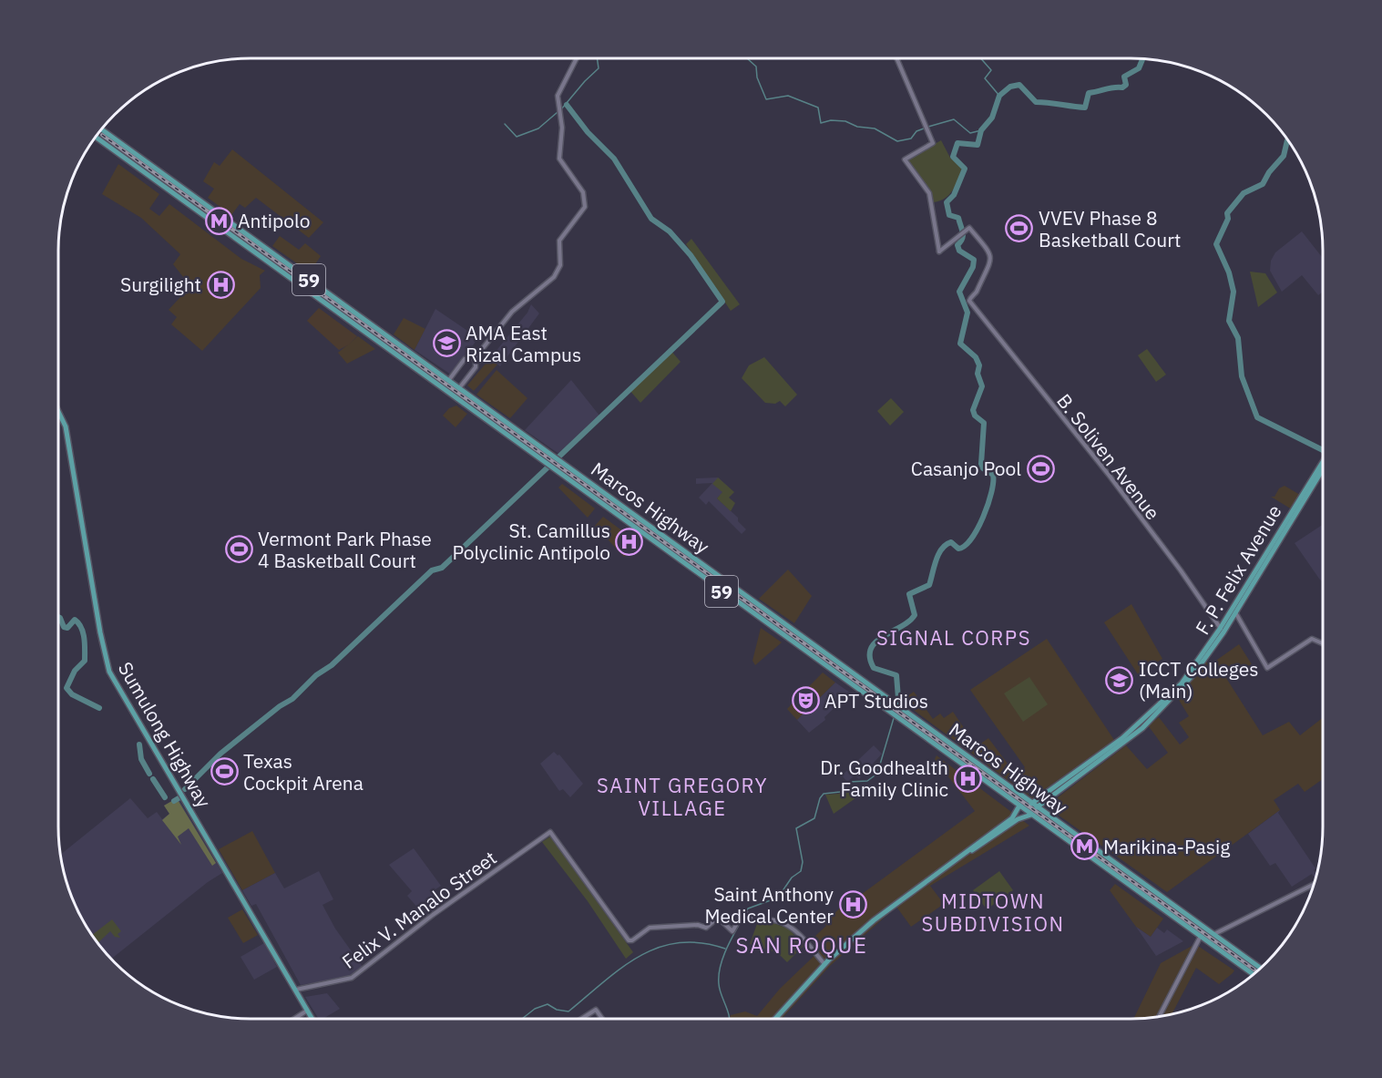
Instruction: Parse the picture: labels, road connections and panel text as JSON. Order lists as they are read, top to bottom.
{
  "streets": {
    "main road": [
      "59",
      "Marcos Highway",
      "F. P. Felix Avenue",
      "Sumulong Highway"
    ],
    "street": ["B. Soliven Avenue", "Felix V. Manalo Street"]
  },
  "crossings": [
    ["B. Soliven Avenue", "F. P. Felix Avenue"],
    ["Marcos Highway", "F. P. Felix Avenue"],
    ["Sumulong Highway", "Felix V. Manalo Street"]
  ],
  "districts": [
    "SIGNAL CORPS",
    "SAINT GREGORY VILLAGE",
    "MIDTOWN SUBDIVISION",
    "SAN ROQUE"
  ],
  "places": {
    "metro station": ["Antipolo", "Marikina-Pasig"],
    "sports": [
      "VVEV Phase 8 Basketball Court",
      "Casanjo Pool",
      "Vermont Park Phase 4 Basketball Court",
      "Texas Cockpit Arena"
    ],
    "hospital": [
      "Surgilight",
      "St. Camillus Polyclinic Antipolo",
      "Dr. Goodhealth Family Clinic",
      "Saint Anthony Medical Center"
    ],
    "school or university": ["AMA East Rizal Campus", "ICCT Colleges (Main)"],
    "theatre": ["APT Studios"]
  }
}
